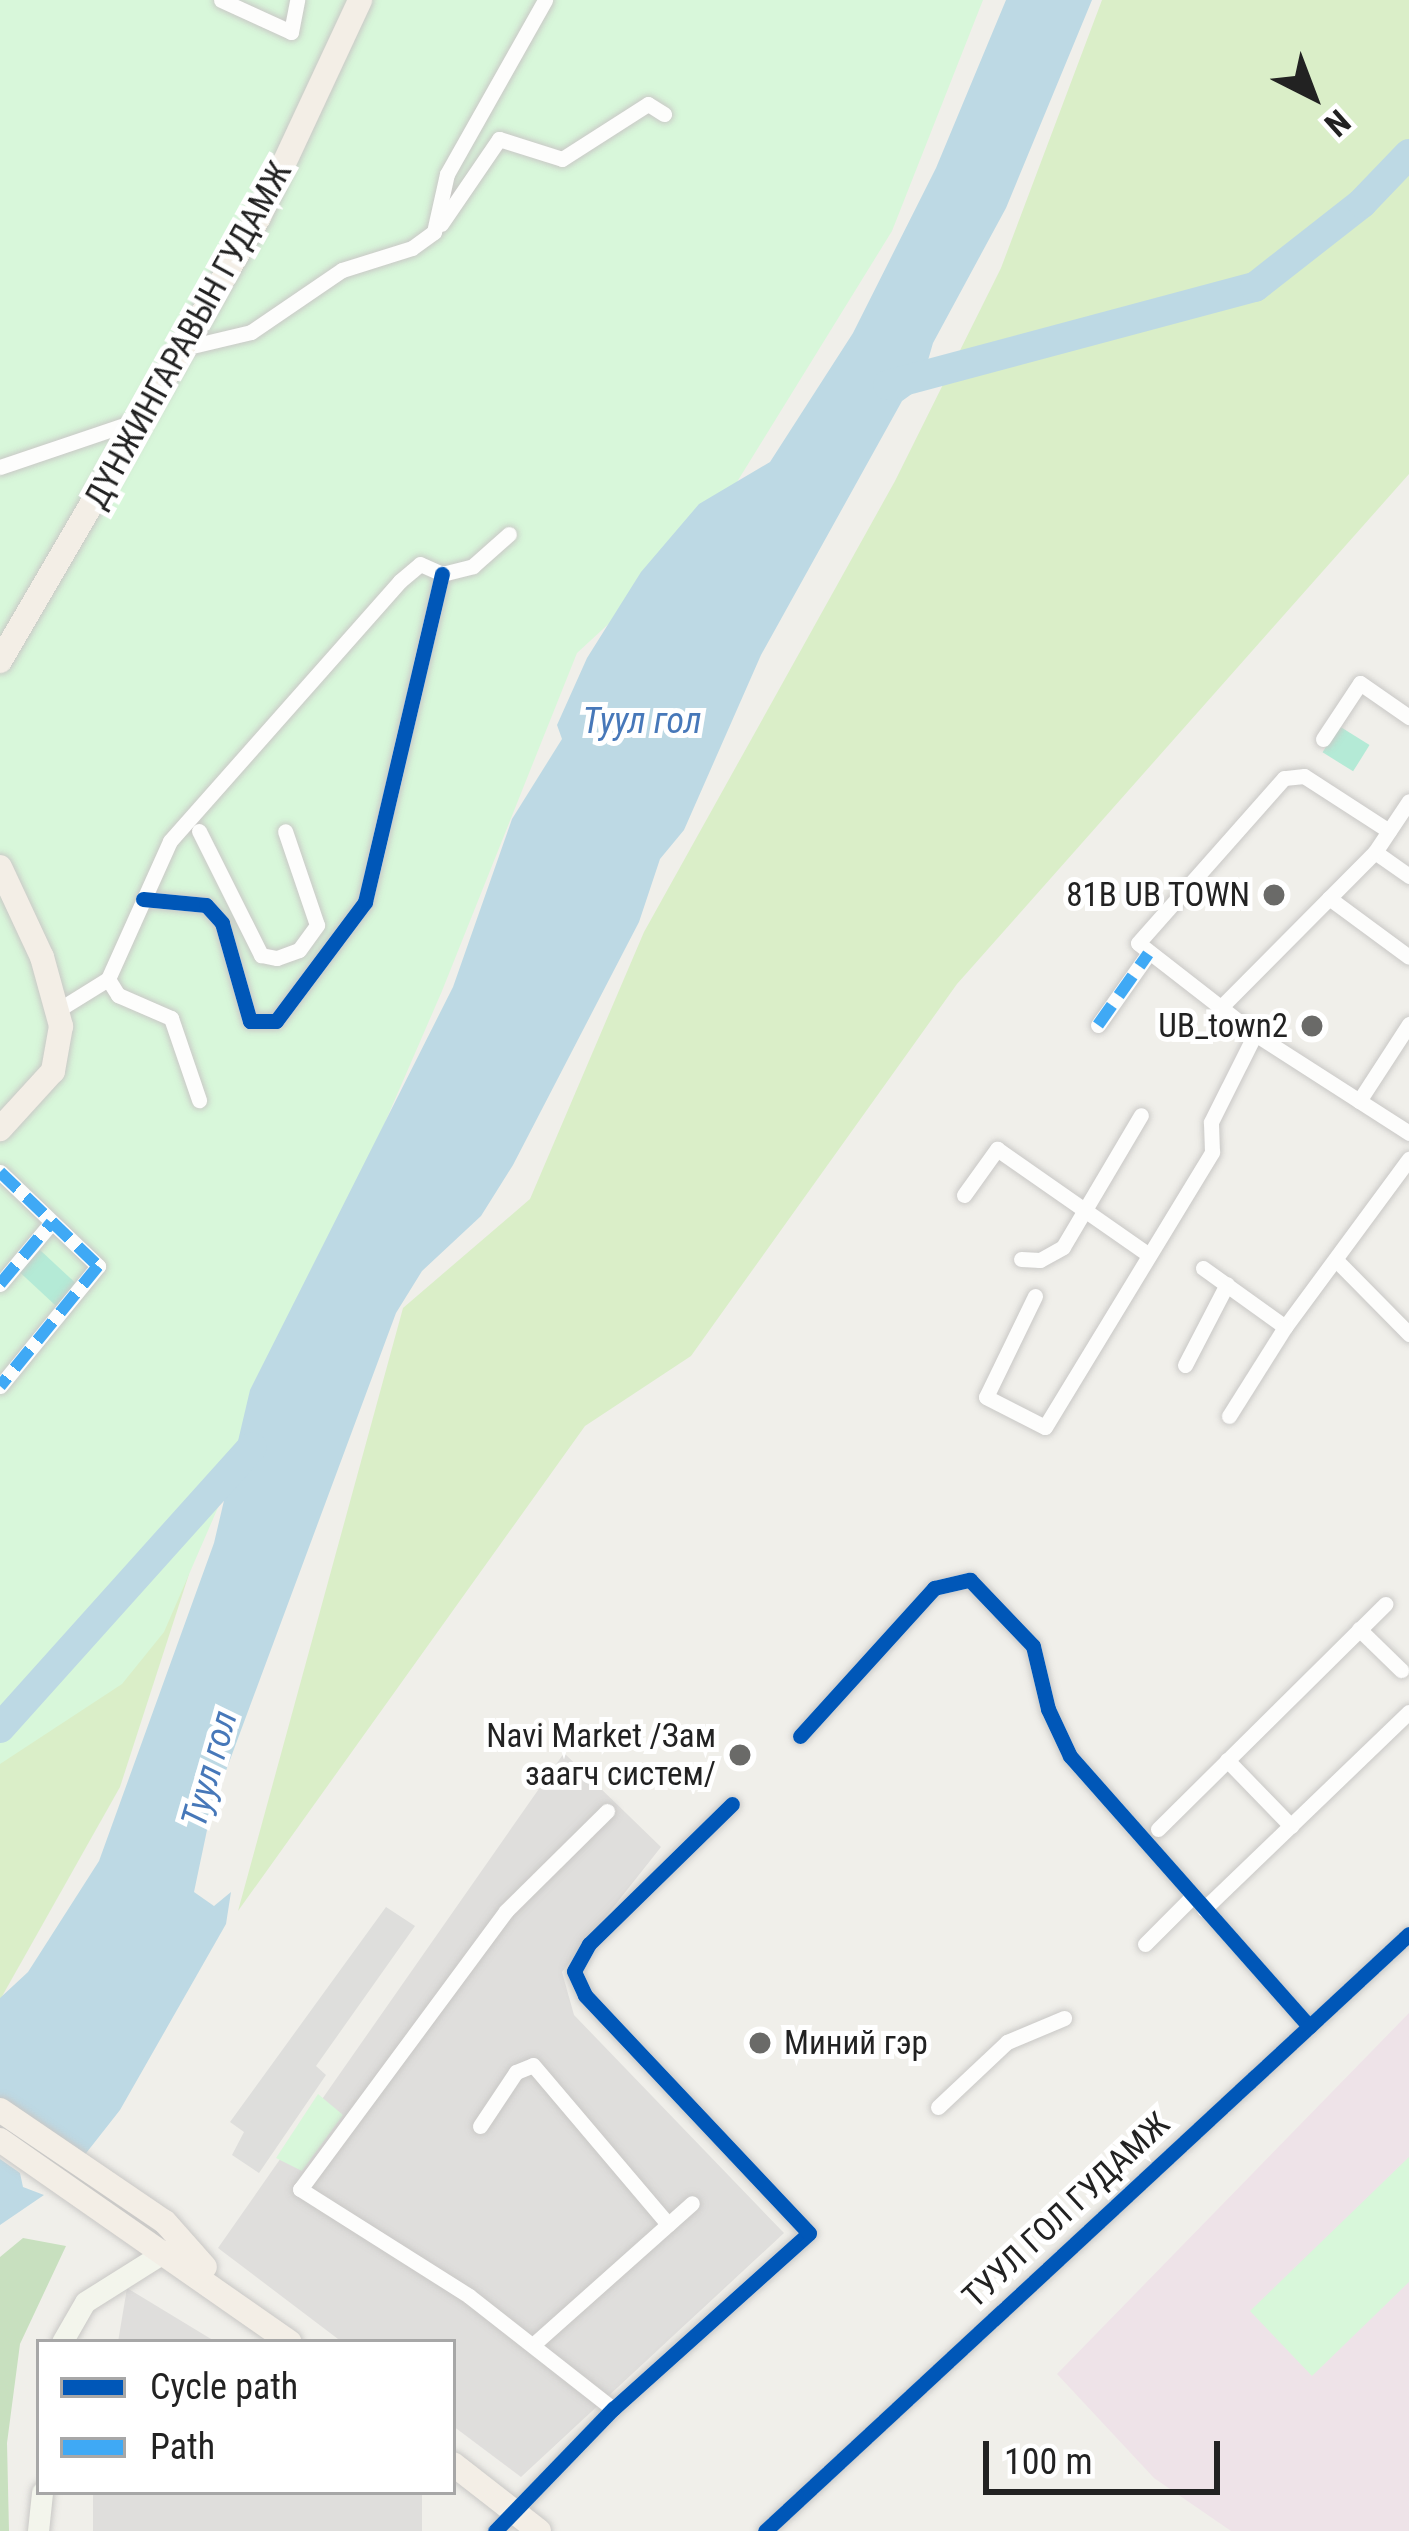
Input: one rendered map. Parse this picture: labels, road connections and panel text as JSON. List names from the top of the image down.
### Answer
{
  "streets": {
    "main road": ["ДҮНЖИНГАРАВЫН ГУДАМЖ"],
    "street": ["ТУУЛ ГОЛ ГУДАМЖ"]
  },
  "water": ["Туул гол"],
  "places": [
    "81В UB TOWN",
    "UB_town2",
    "Navi Market /Зам заагч систем/",
    "Миний гэр"
  ],
  "legend": ["Cycle path", "Path"],
  "scale_bar": "100 m",
  "north": "bottom right"
}
